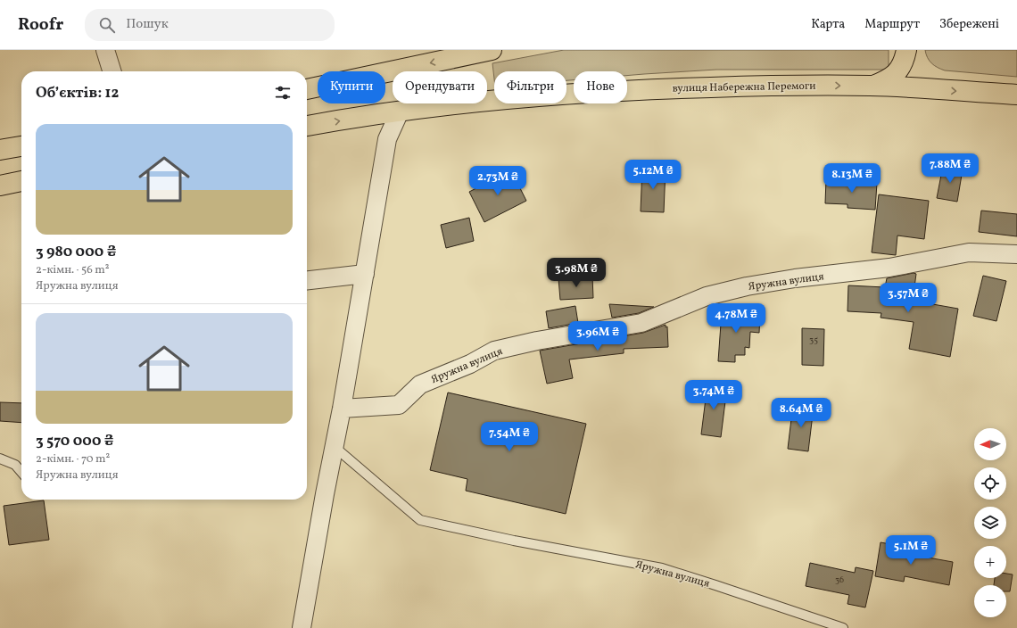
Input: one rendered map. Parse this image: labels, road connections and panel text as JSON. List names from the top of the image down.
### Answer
{
  "streets": {
    "main road": ["вулиця Набережна Перемоги"],
    "street": ["Яружна вулиця"]
  },
  "one_way": ["вулиця Набережна Перемоги"],
  "house_numbers": ["35", "36"],
  "north": "left",
  "page": {
    "header": "Roofr",
    "search": "Пошук",
    "nav": ["Карта", "Маршрут", "Збережені"],
    "chip": [
      "Купити",
      "Орендувати",
      "Фільтри",
      "Нове"
    ],
    "heading": "Об’єктів: 12",
    "list": [
      {
        "name": "3 980 000 ₴",
        "note": "2-кімн. · 56 m² · Яружна вулиця"
      },
      {
        "name": "3 570 000 ₴",
        "note": "2-кімн. · 70 m² · Яружна вулиця"
      }
    ],
    "price": [
      "7.88M ₴",
      "5.12M ₴",
      "8.13M ₴",
      "2.73M ₴",
      "3.98M ₴",
      "3.57M ₴",
      "4.78M ₴",
      "3.96M ₴",
      "3.74M ₴",
      "8.64M ₴",
      "7.54M ₴",
      "5.1M ₴"
    ],
    "map_buttons": ["+", "−"]
  }
}
